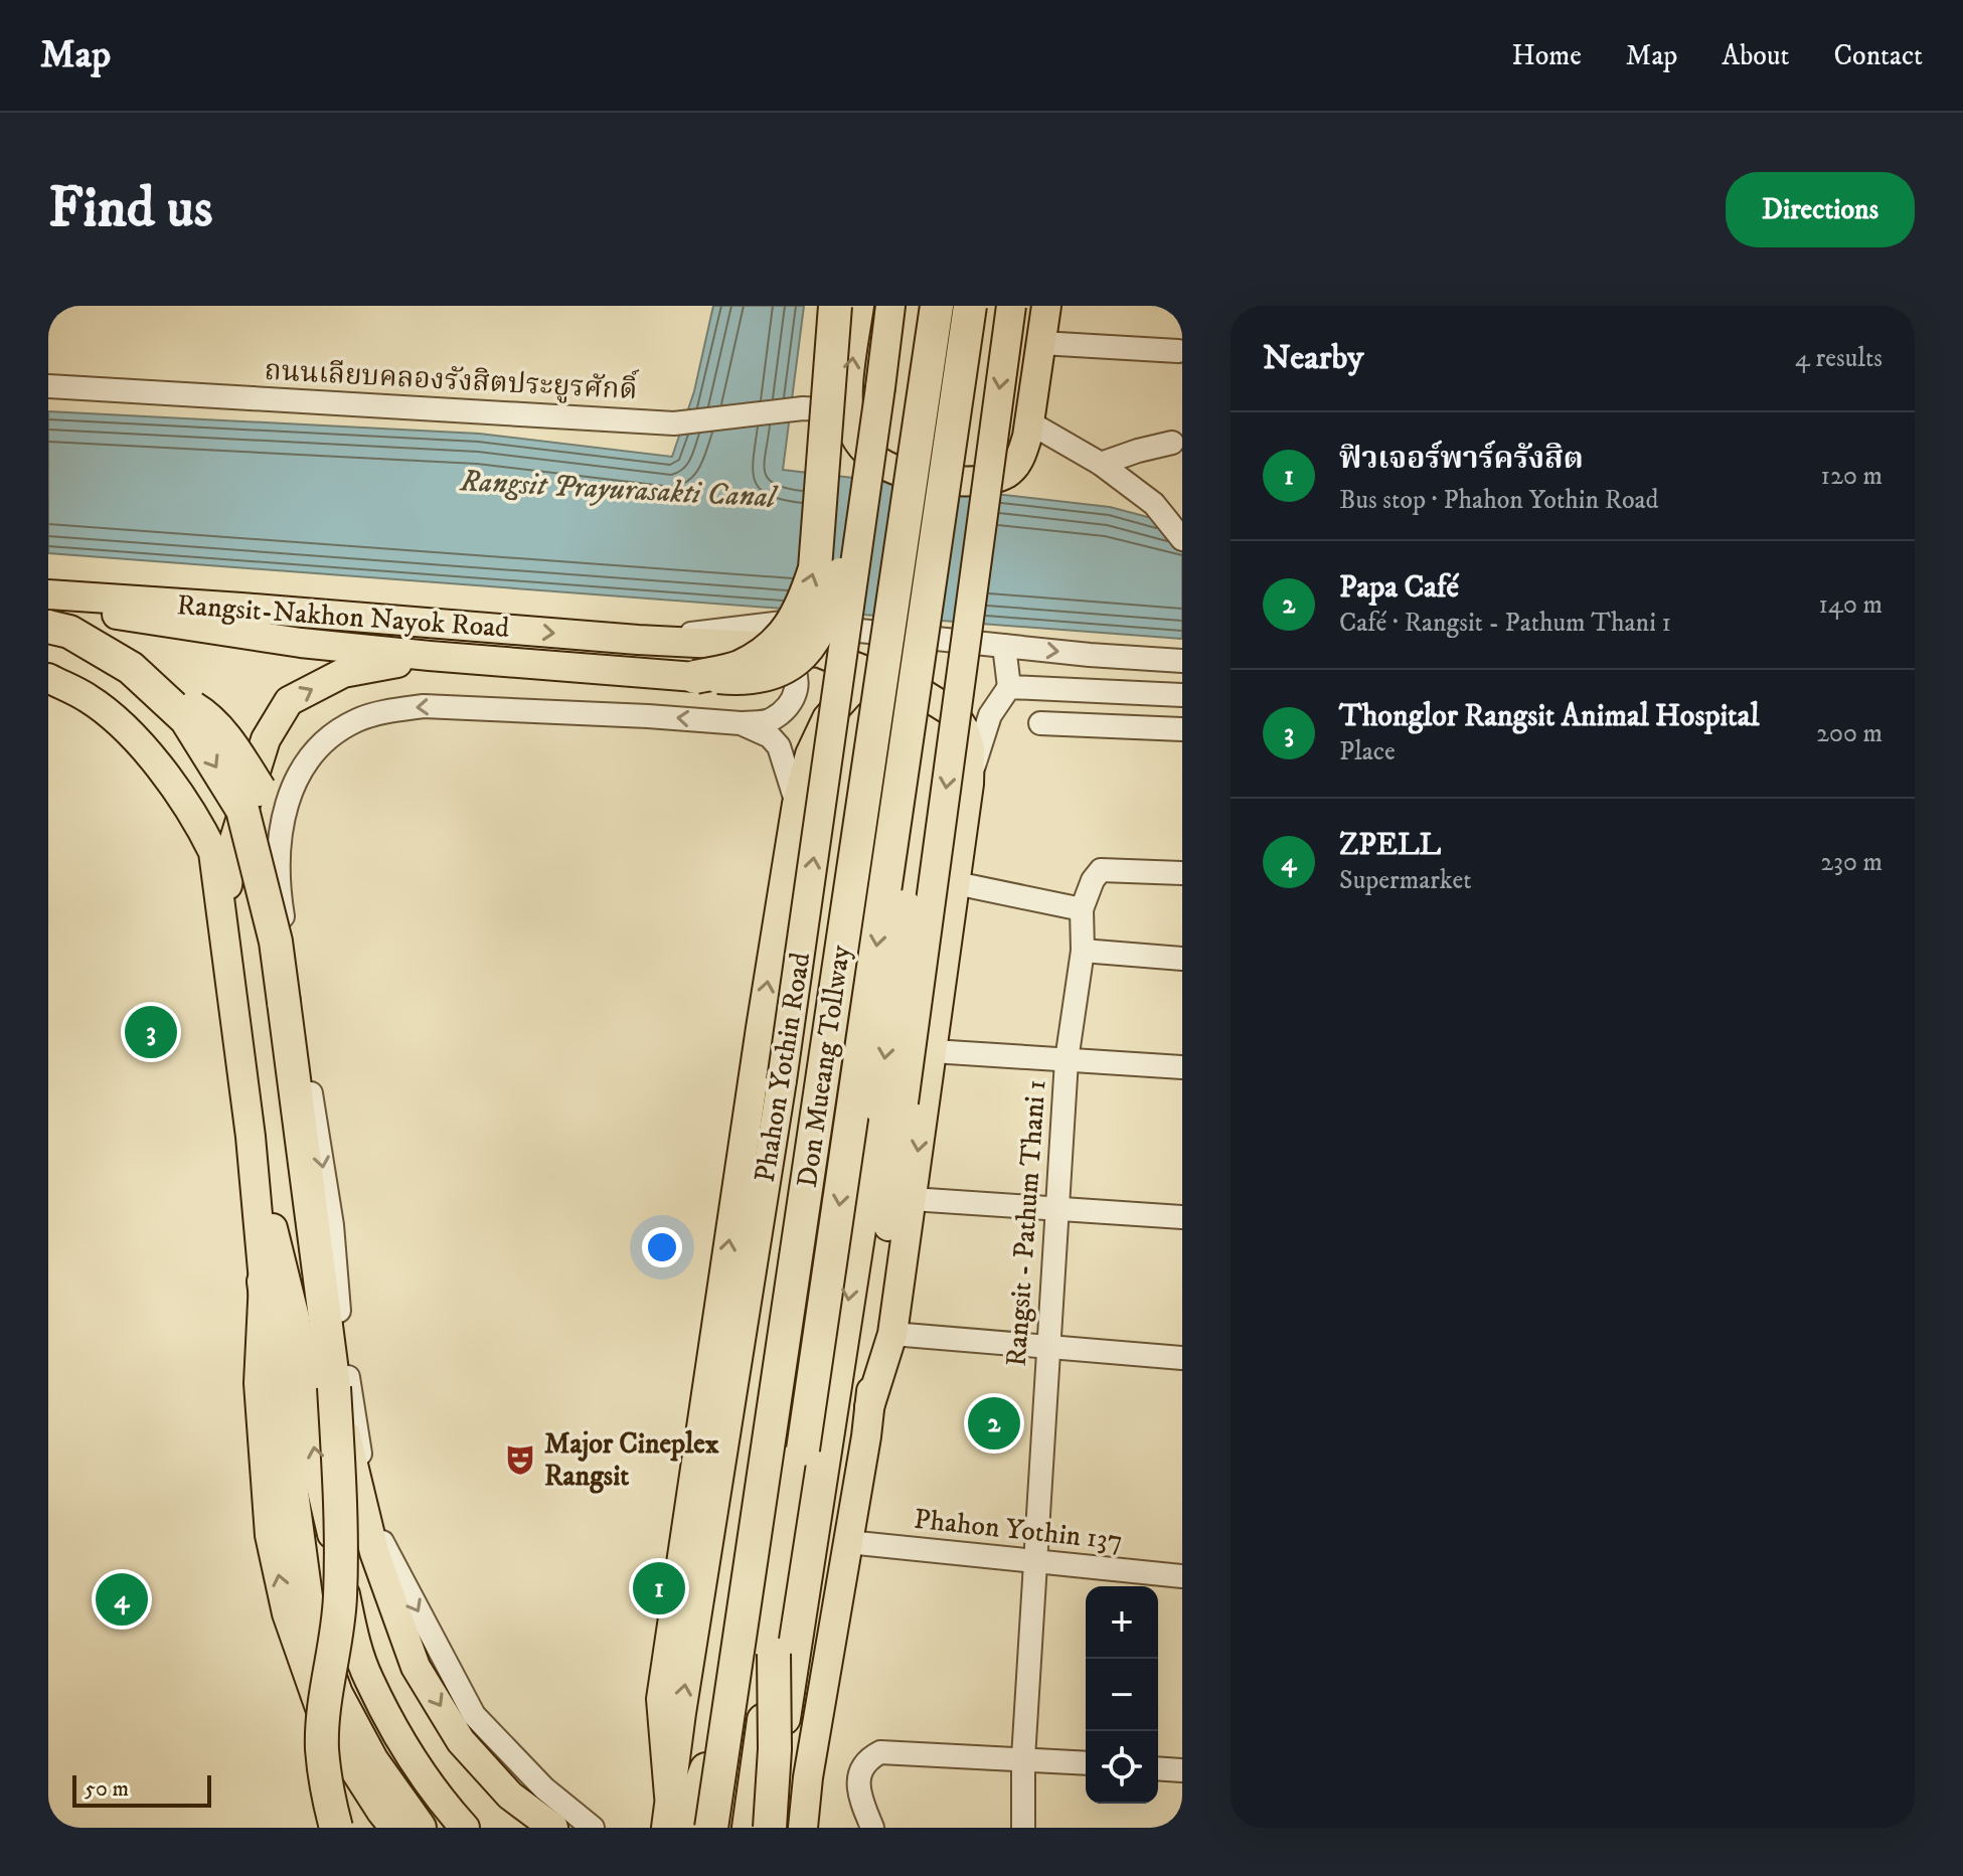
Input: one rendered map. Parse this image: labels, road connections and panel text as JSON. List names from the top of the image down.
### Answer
{
  "streets": {
    "highway": ["Don Mueang Tollway", "Phahon Yothin Road"],
    "main road": ["Rangsit-Nakhon Nayok Road"],
    "street": ["ถนนเลียบคลองรังสิตประยูรศักดิ์", "Rangsit - Pathum Thani 1", "Phahon Yothin 137"]
  },
  "crossings": [
    ["Rangsit - Pathum Thani 1", "Phahon Yothin 137"]
  ],
  "water": ["Rangsit Prayurasakti Canal"],
  "places": {
    "theatre": ["Major Cineplex Rangsit"]
  },
  "scale_bar": "50 m",
  "page": {
    "header": "Map",
    "nav": [
      "Home",
      "Map",
      "About",
      "Contact"
    ],
    "buttons": "Directions",
    "title": "Find us",
    "heading": ["Nearby", "4 results"],
    "list": [
      {
        "mark": "1",
        "name": "ฟิวเจอร์พาร์ครังสิต",
        "note": "Bus stop · Phahon Yothin Road",
        "value": "120 m"
      },
      {
        "mark": "2",
        "name": "Papa Café",
        "note": "Café · Rangsit - Pathum Thani 1",
        "value": "140 m"
      },
      {
        "mark": "3",
        "name": "Thonglor Rangsit Animal Hospital",
        "note": "Place",
        "value": "200 m"
      },
      {
        "mark": "4",
        "name": "ZPELL",
        "note": "Supermarket",
        "value": "230 m"
      }
    ],
    "pins": [
      "3",
      "2",
      "1",
      "4"
    ],
    "map_buttons": ["+", "−"],
    "scale": "50 m"
  }
}
